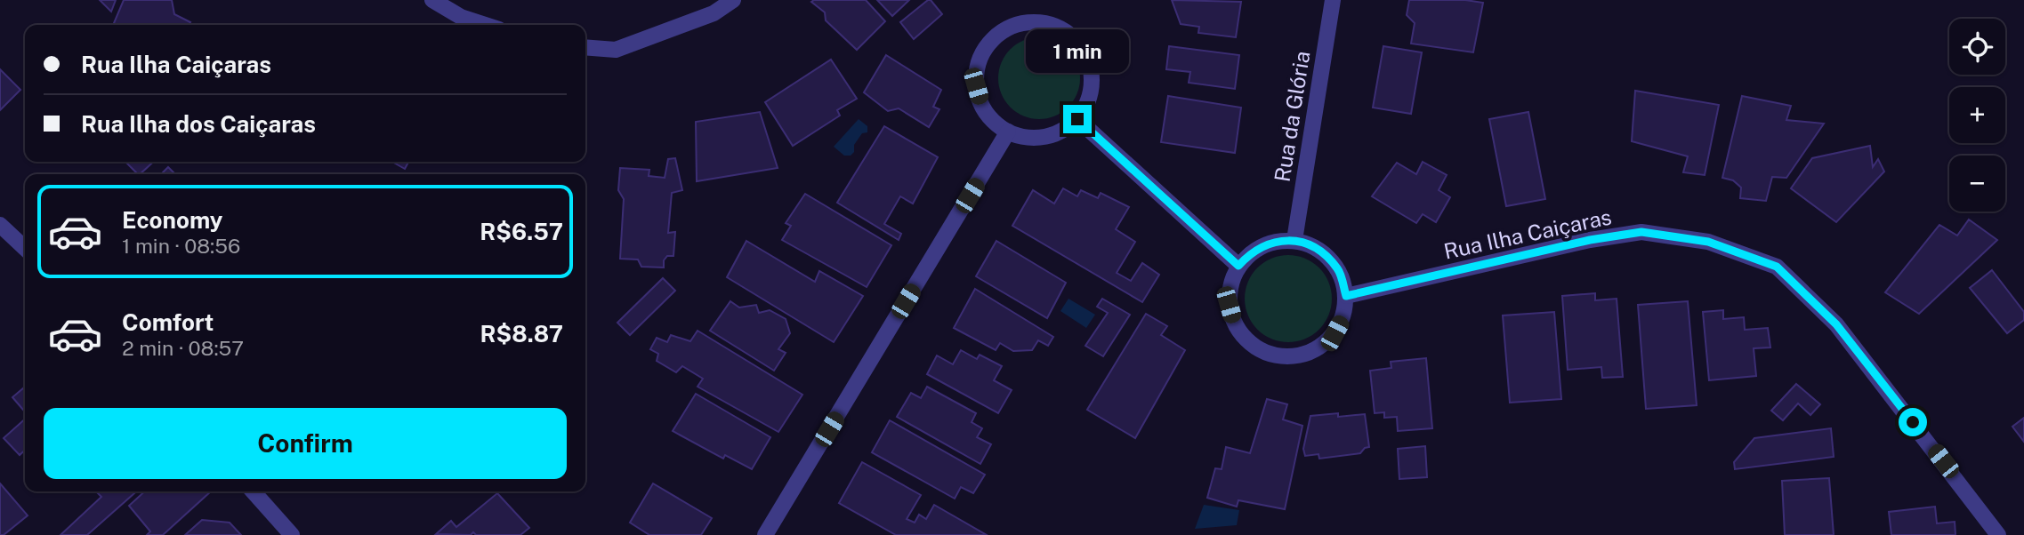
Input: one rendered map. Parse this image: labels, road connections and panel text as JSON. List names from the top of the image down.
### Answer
{
  "streets": {
    "street": ["Rua da Glória", "Rua Ilha Caiçaras"]
  },
  "crossings": [
    ["Rua da Glória", "Rua Ilha Caiçaras"]
  ],
  "page": {
    "map_buttons": ["+", "−"],
    "banner": ["Rua Ilha Caiçaras", "Rua Ilha dos Caiçaras"],
    "bubble": "1 min",
    "list": [
      {
        "name": "Economy",
        "note": "1 min · 08:56",
        "value": "R$6.57"
      },
      {
        "name": "Comfort",
        "note": "2 min · 08:57",
        "value": "R$8.87"
      }
    ],
    "buttons": "Confirm"
  }
}
